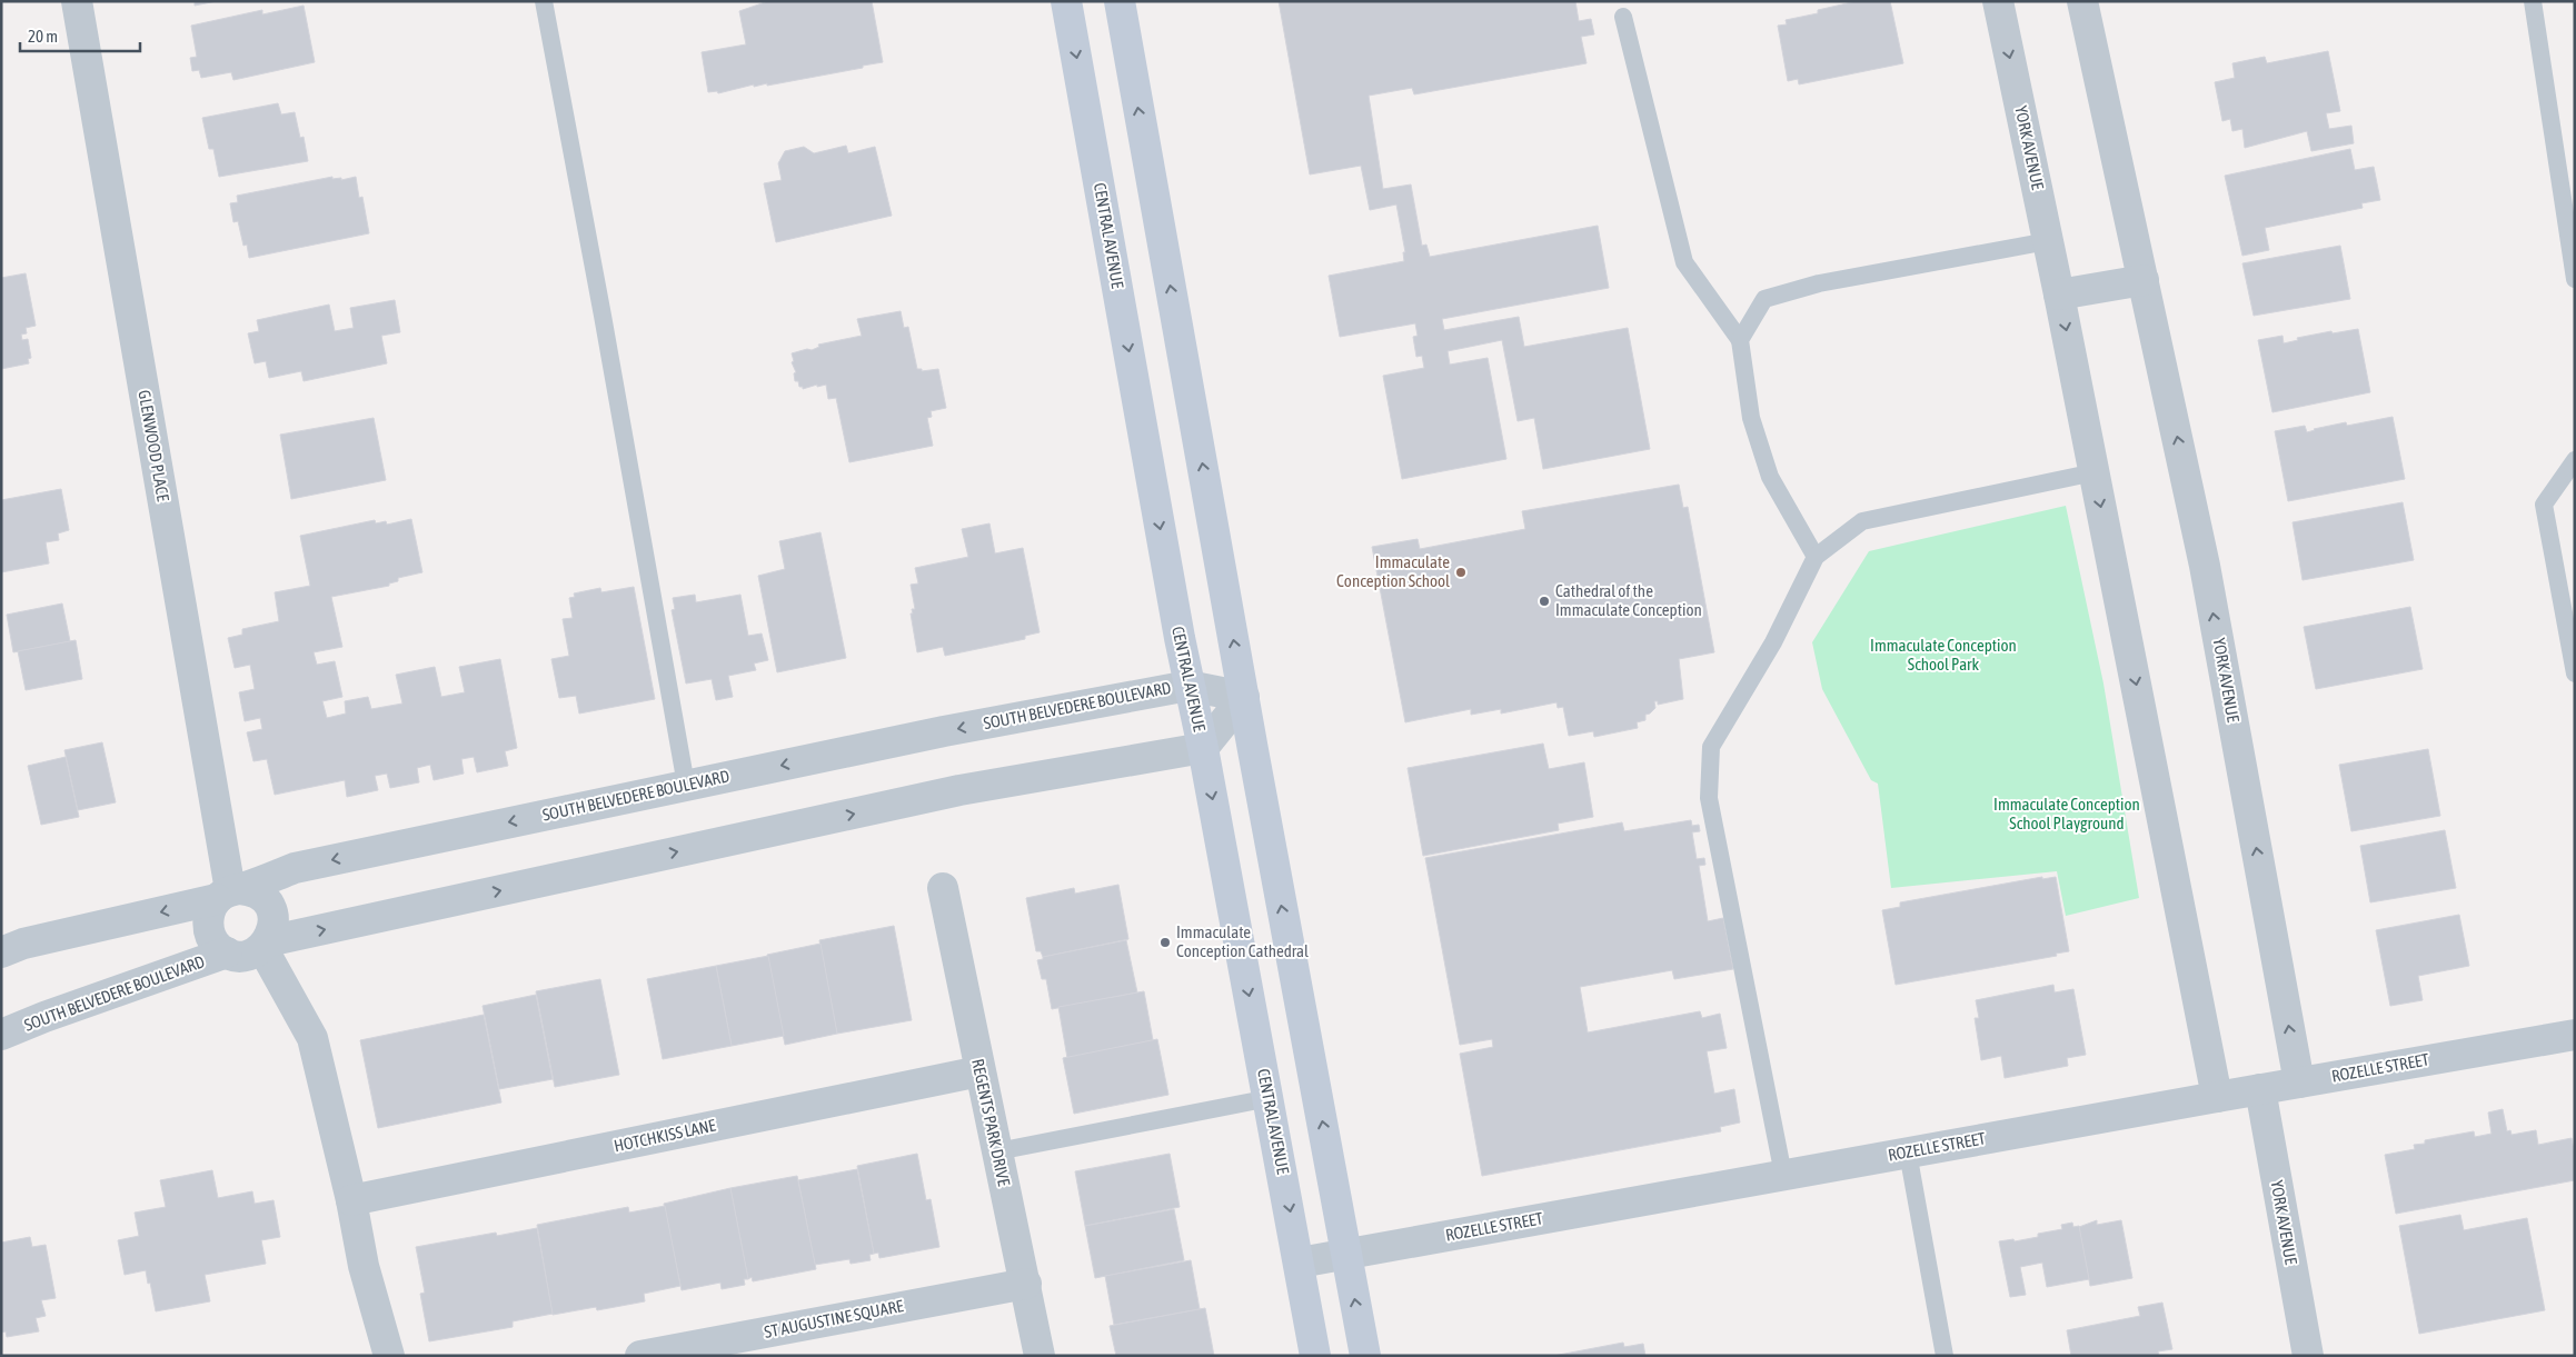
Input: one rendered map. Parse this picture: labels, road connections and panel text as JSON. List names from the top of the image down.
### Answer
{
  "streets": {
    "main road": ["CENTRAL AVENUE"],
    "street": [
      "YORK AVENUE",
      "GLENWOOD PLACE",
      "SOUTH BELVEDERE BOULEVARD",
      "ROZELLE STREET",
      "REGENTS PARK DRIVE",
      "HOTCHKISS LANE",
      "ST AUGUSTINE SQUARE"
    ]
  },
  "crossings": [
    ["YORK AVENUE", "ROZELLE STREET"],
    ["CENTRAL AVENUE", "SOUTH BELVEDERE BOULEVARD"],
    ["CENTRAL AVENUE", "ROZELLE STREET"],
    ["GLENWOOD PLACE", "SOUTH BELVEDERE BOULEVARD"],
    ["REGENTS PARK DRIVE", "HOTCHKISS LANE"],
    ["REGENTS PARK DRIVE", "ST AUGUSTINE SQUARE"]
  ],
  "parks": ["Immaculate Conception School Park", "Immaculate Conception School Playground"],
  "places": ["Immaculate Conception School", "Cathedral of the Immaculate Conception", "Immaculate Conception Cathedral"],
  "scale_bar": "20 m"
}
